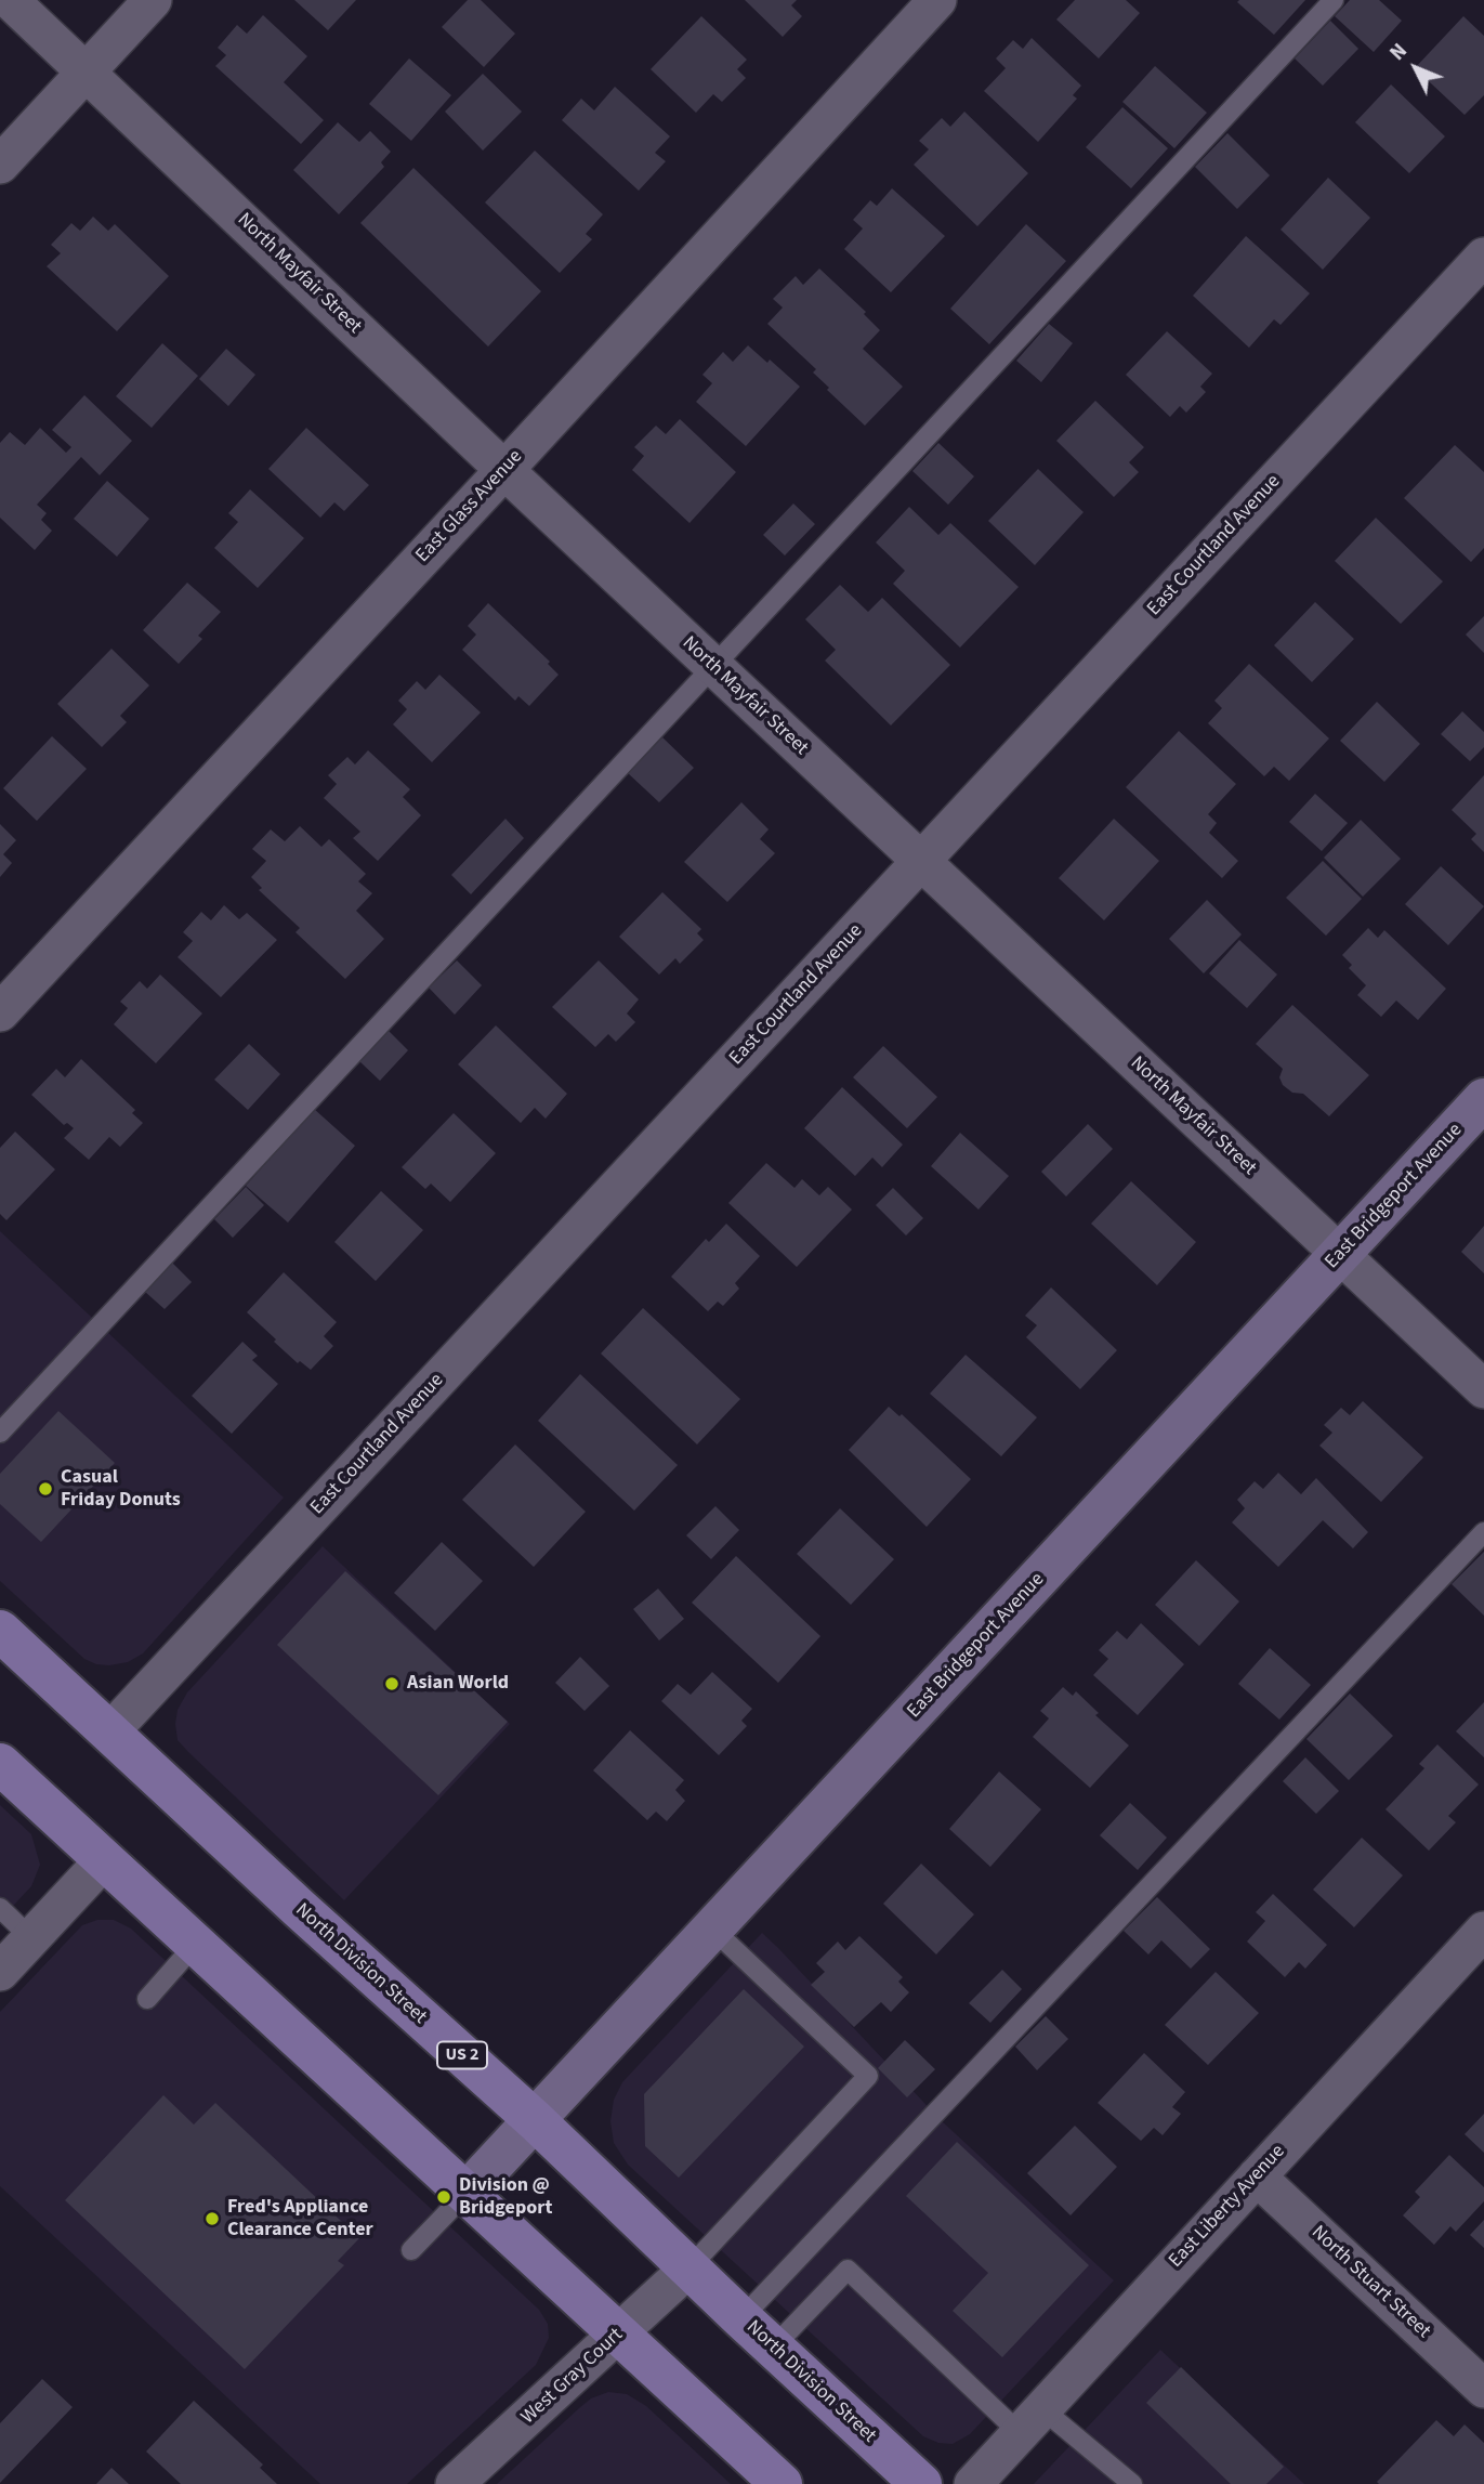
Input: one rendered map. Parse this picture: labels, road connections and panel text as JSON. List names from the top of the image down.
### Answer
{
  "streets": {
    "main road": ["North Division Street", "US 2"],
    "street": [
      "North Mayfair Street",
      "East Glass Avenue",
      "East Courtland Avenue",
      "East Bridgeport Avenue",
      "East Liberty Avenue",
      "North Stuart Street",
      "West Gray Court"
    ]
  },
  "crossings": [
    ["North Mayfair Street", "East Glass Avenue"],
    ["North Mayfair Street", "East Courtland Avenue"],
    ["North Mayfair Street", "East Bridgeport Avenue"],
    ["East Courtland Avenue", "North Division Street"],
    ["East Bridgeport Avenue", "North Division Street"],
    ["North Division Street", "West Gray Court"],
    ["East Liberty Avenue", "North Stuart Street"]
  ],
  "places": [
    "Casual Friday Donuts",
    "Asian World",
    "Division @ Bridgeport",
    "Fred's Appliance Clearance Center"
  ],
  "north": "top left"
}
